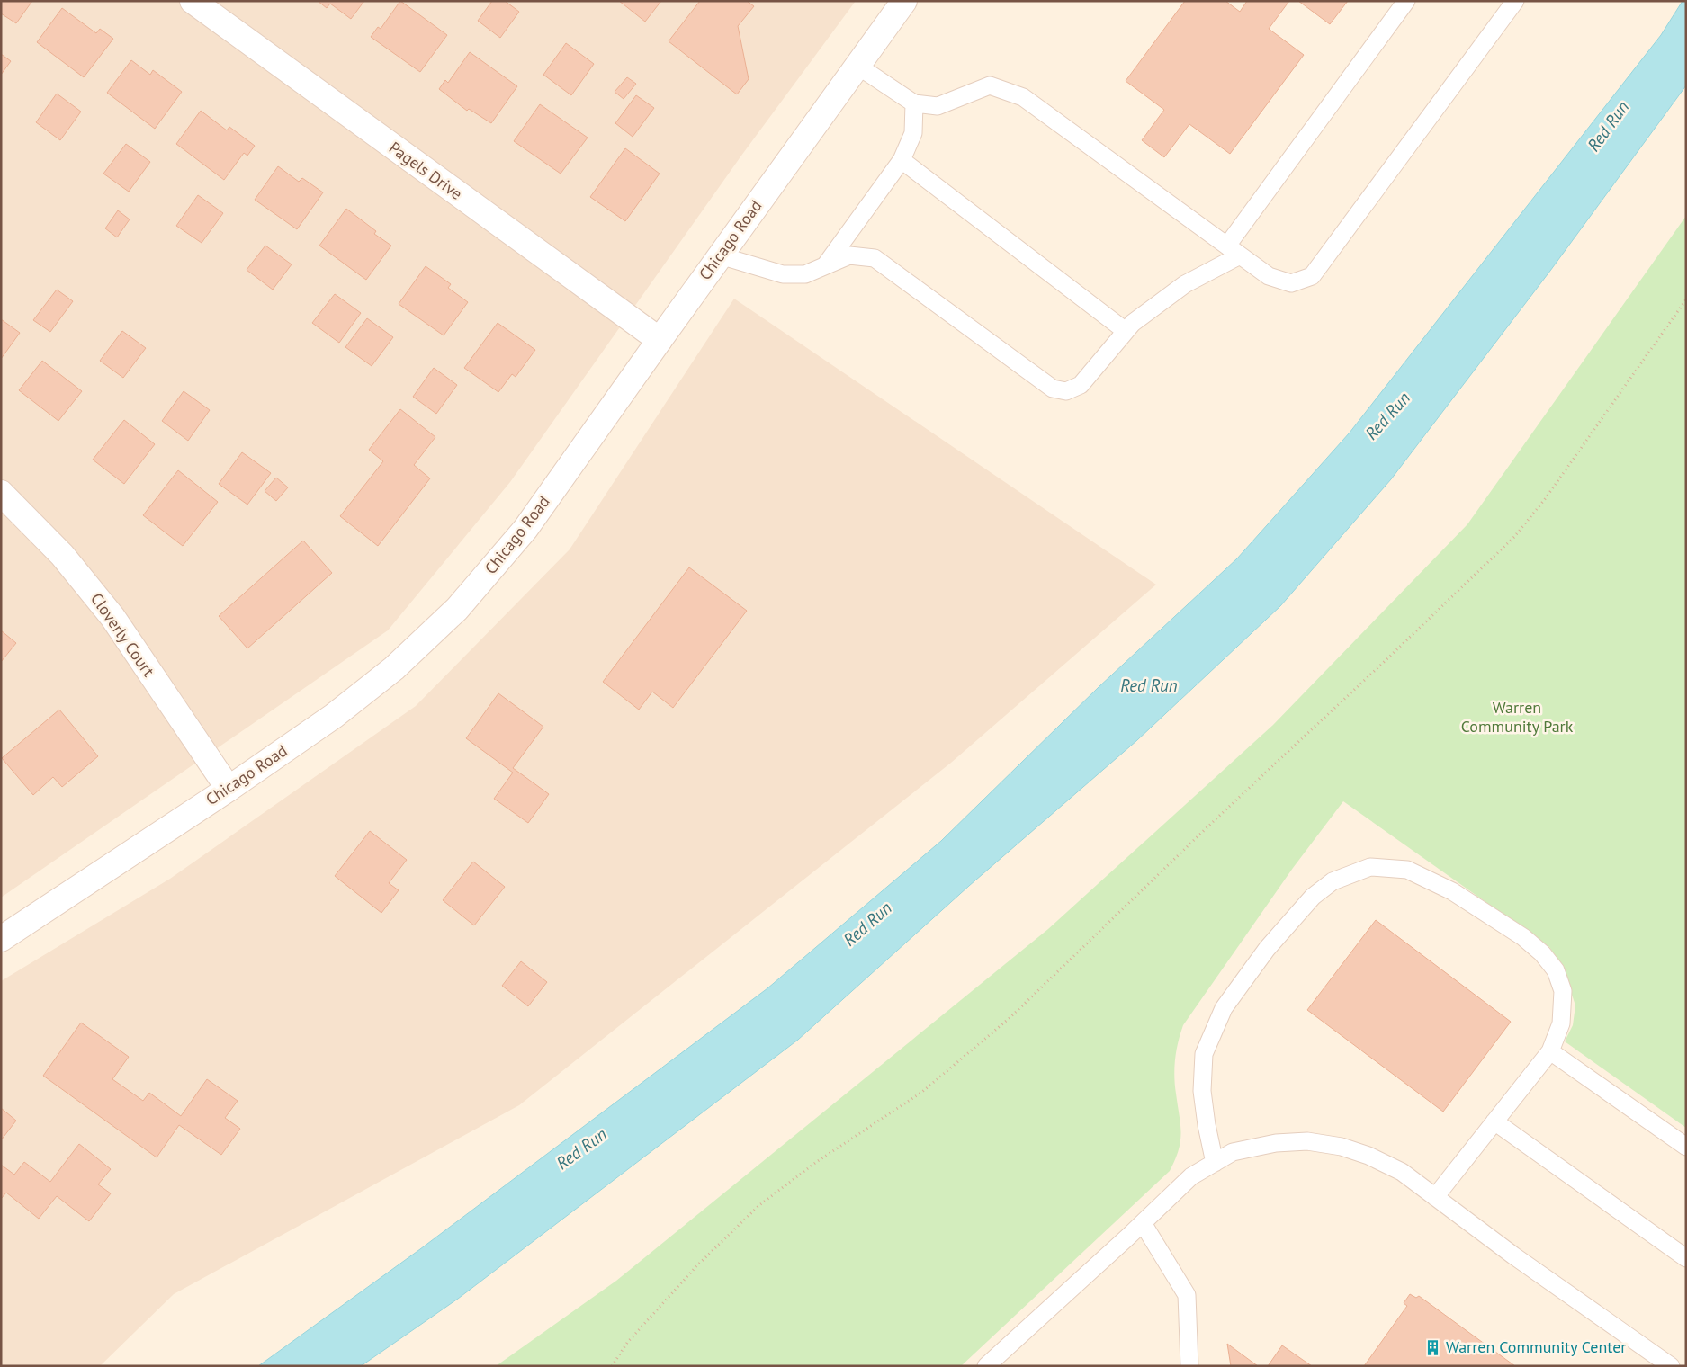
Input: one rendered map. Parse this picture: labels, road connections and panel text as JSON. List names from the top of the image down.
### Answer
{
  "streets": {
    "street": ["Pagels Drive", "Chicago Road", "Cloverly Court"]
  },
  "crossings": [
    ["Pagels Drive", "Chicago Road"],
    ["Chicago Road", "Cloverly Court"]
  ],
  "water": ["Red Run"],
  "parks": ["Warren Community Park"],
  "places": {
    "building": ["Warren Community Center"]
  }
}
